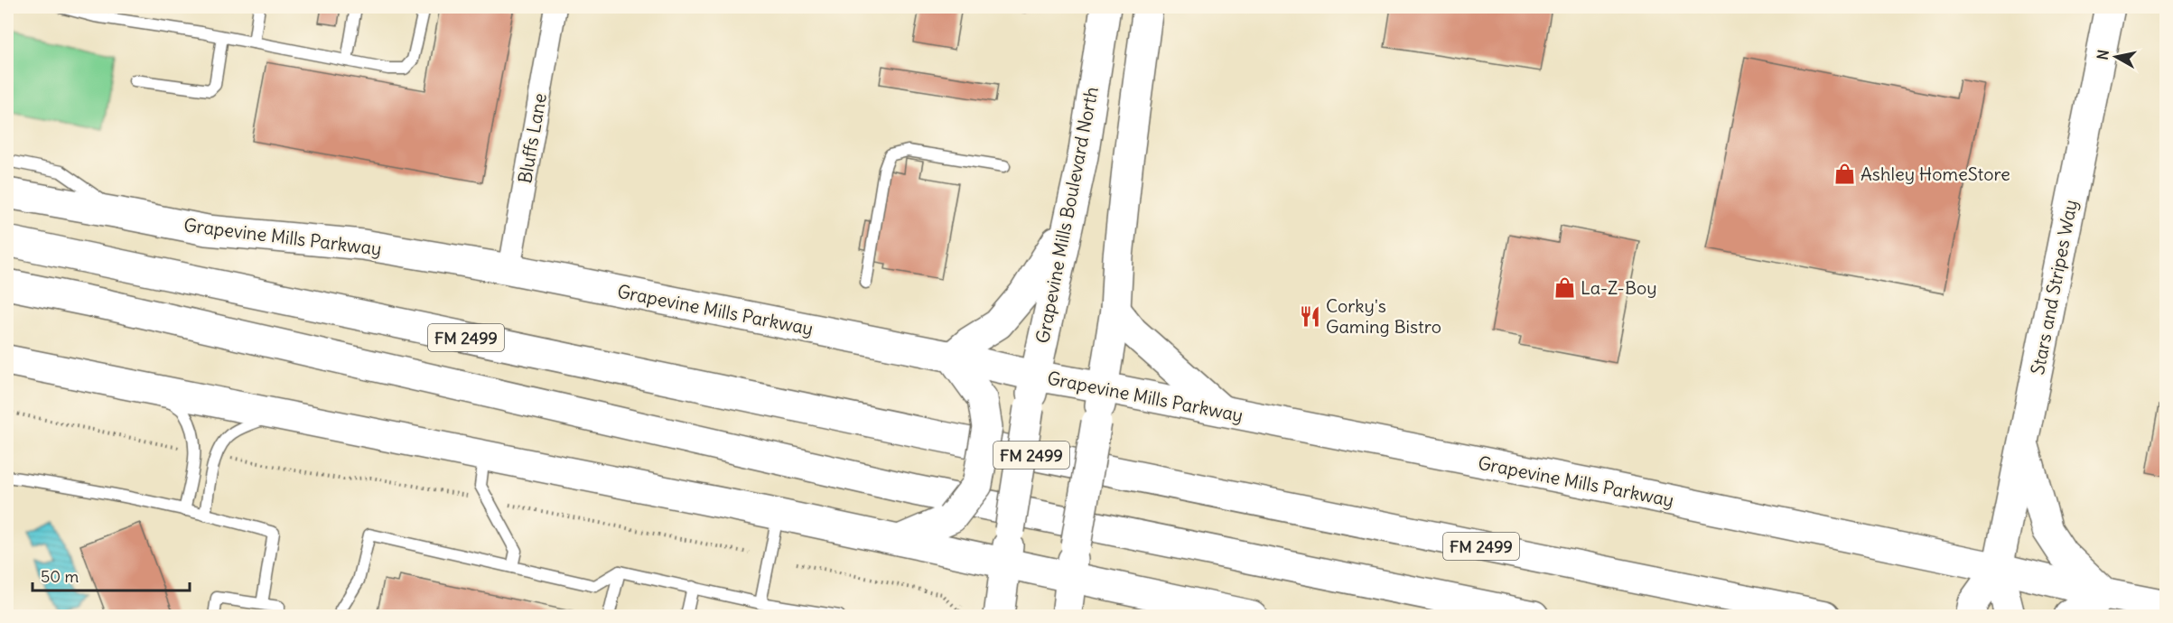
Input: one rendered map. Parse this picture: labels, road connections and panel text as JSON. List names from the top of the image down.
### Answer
{
  "streets": {
    "main road": [
      "Grapevine Mills Boulevard North",
      "Grapevine Mills Parkway",
      "Stars and Stripes Way",
      "FM 2499"
    ],
    "street": ["Bluffs Lane"]
  },
  "crossings": [
    ["Bluffs Lane", "Grapevine Mills Parkway"],
    ["Grapevine Mills Boulevard North", "Grapevine Mills Parkway"],
    ["Grapevine Mills Parkway", "Stars and Stripes Way"]
  ],
  "places": {
    "shop": ["Ashley HomeStore", "La-Z-Boy"],
    "restaurant": ["Corky's Gaming Bistro"]
  },
  "scale_bar": "50 m",
  "north": "left"
}
